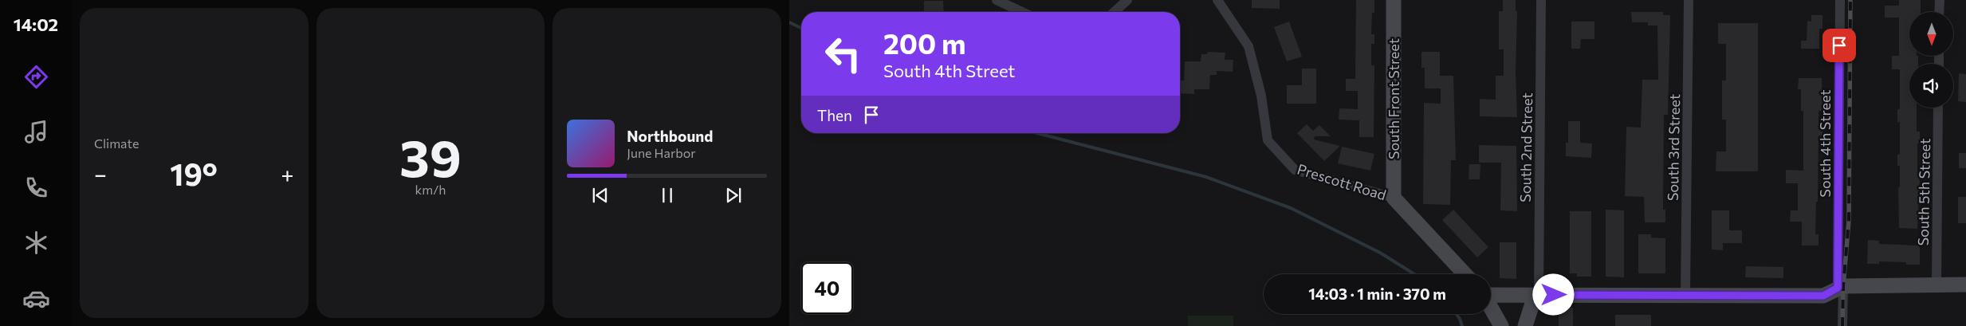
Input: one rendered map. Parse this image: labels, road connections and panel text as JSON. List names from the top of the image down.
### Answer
{
  "streets": {
    "street": [
      "South Front Street",
      "South 4th Street",
      "South 2nd Street",
      "South 3rd Street",
      "Prescott Road",
      "South 5th Street"
    ]
  },
  "crossings": [
    ["South Front Street", "Prescott Road"]
  ],
  "north": "bottom",
  "page": {
    "tabs": "14:02",
    "tile": [
      "Climate",
      ["39", "km/h"]
    ],
    "turn": ["200 m", "South 4th Street"],
    "then": "Then",
    "song": ["Northbound", "June Harbor"],
    "heat": ["−", "19°", "+"],
    "limit": "40",
    "trip": "14:03 · 1 min · 370 m"
  }
}
